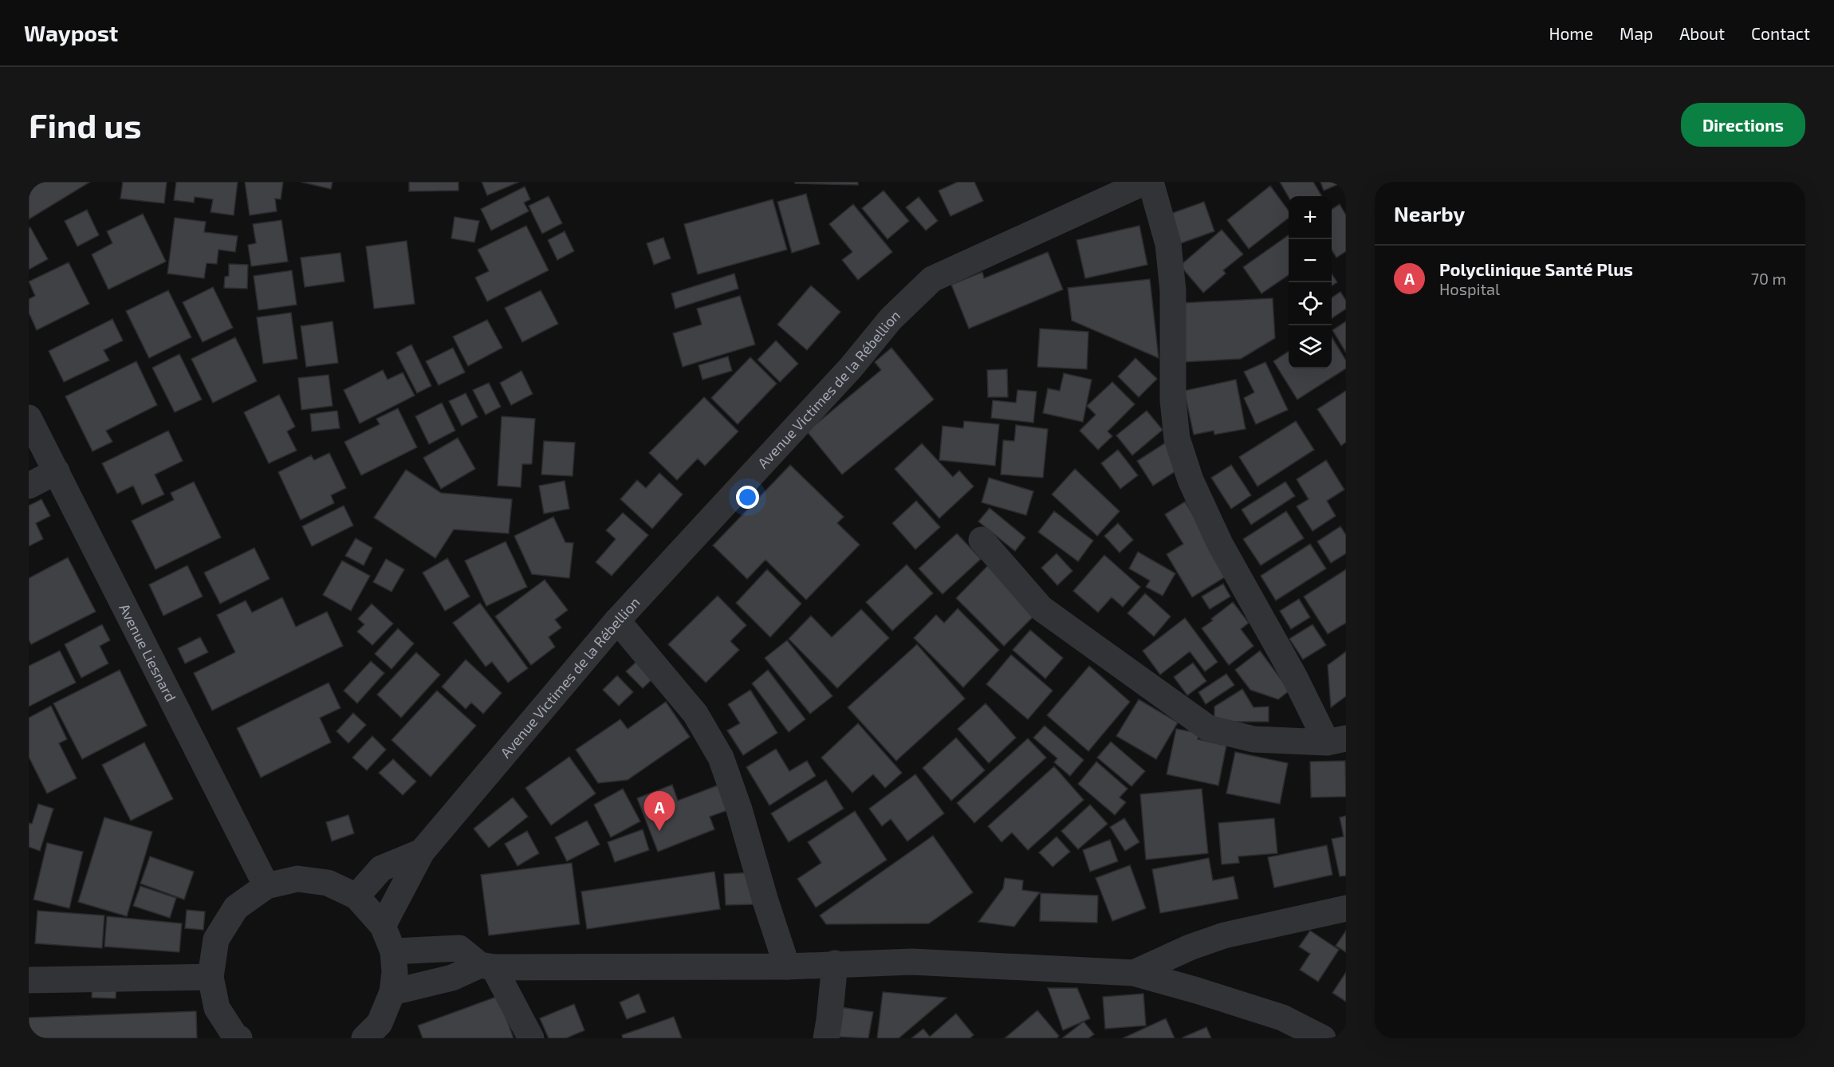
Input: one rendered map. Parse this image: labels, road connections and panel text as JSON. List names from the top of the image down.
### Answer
{
  "streets": {
    "street": ["Avenue Victimes de la Rébellion", "Avenue Liesnard"]
  },
  "page": {
    "header": "Waypost",
    "nav": [
      "Home",
      "Map",
      "About",
      "Contact"
    ],
    "buttons": "Directions",
    "title": "Find us",
    "heading": "Nearby",
    "map_buttons": ["+", "−"],
    "list": [
      {
        "mark": "A",
        "name": "Polyclinique Santé Plus",
        "note": "Hospital",
        "value": "70 m"
      }
    ],
    "pins": "A"
  }
}
